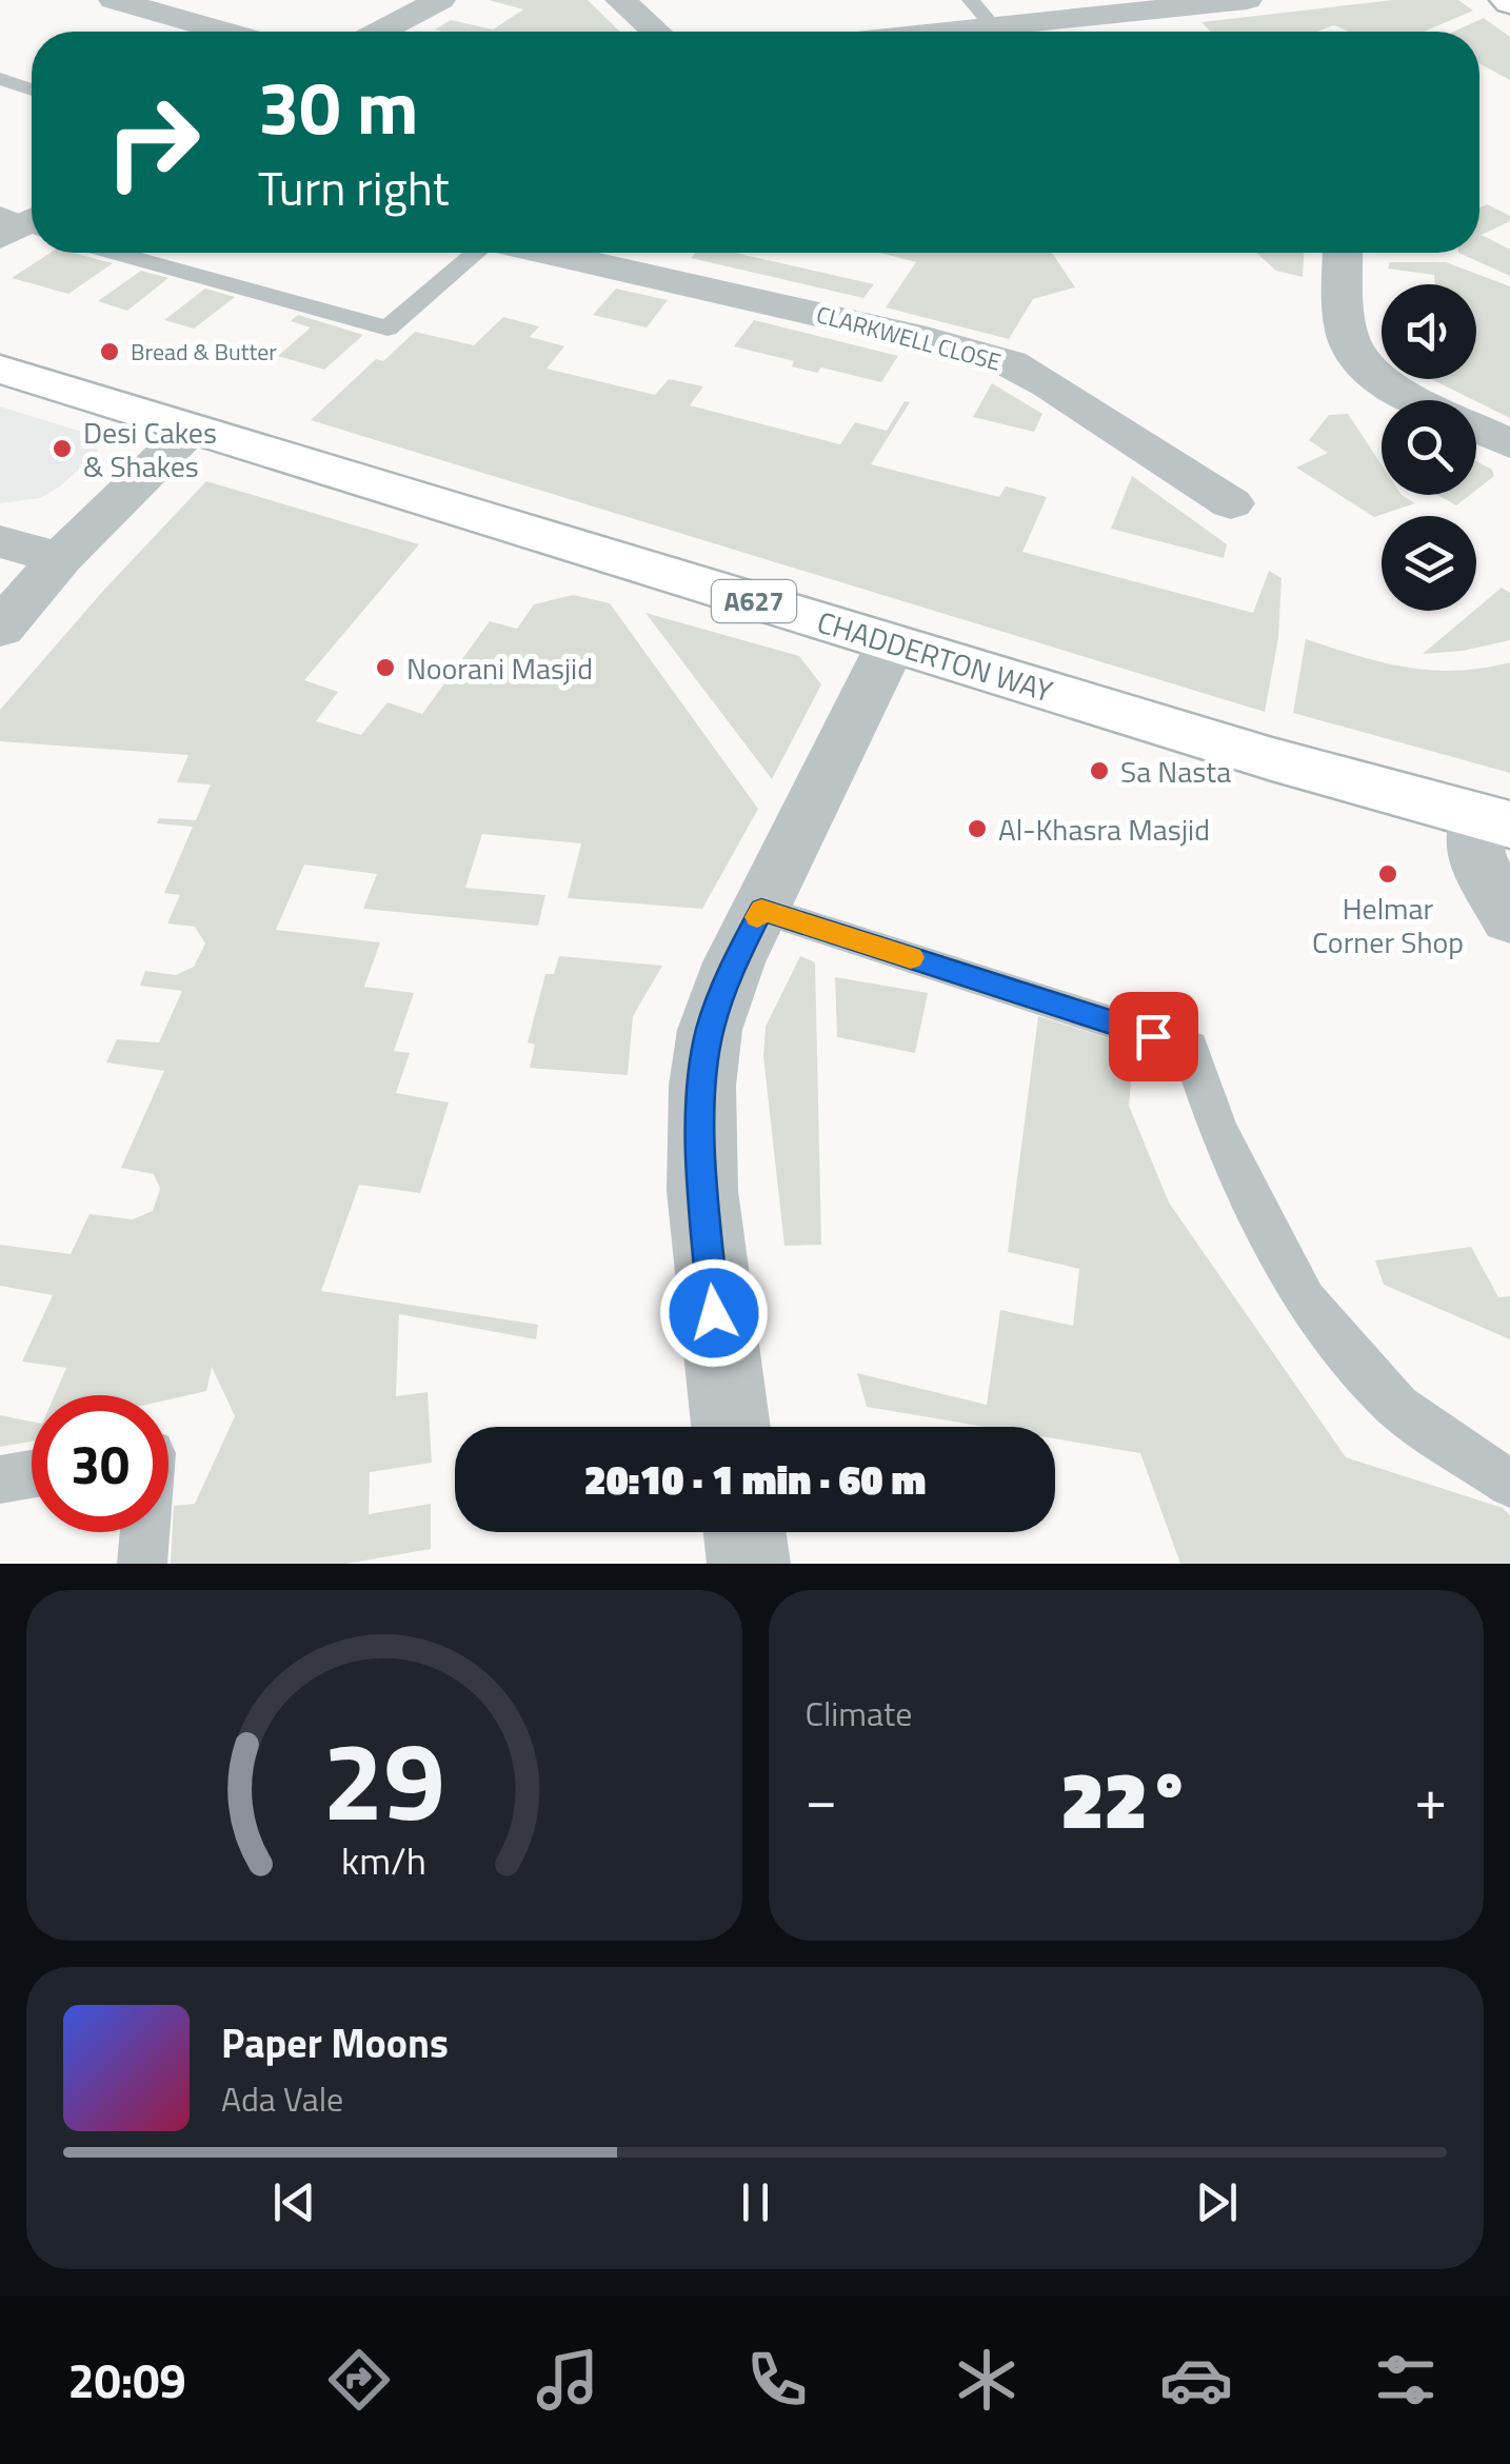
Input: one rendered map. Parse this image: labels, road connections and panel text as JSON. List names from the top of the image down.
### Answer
{
  "streets": {
    "main road": ["A627", "CHADDERTON WAY"],
    "street": ["CLARKWELL CLOSE"]
  },
  "places": [
    "Bread & Butter",
    "Desi Cakes & Shakes",
    "Noorani Masjid",
    "Sa Nasta",
    "Al-Khasra Masjid",
    "Helmar Corner Shop"
  ],
  "page": {
    "turn": ["30 m", "Turn right"],
    "limit": "30",
    "trip": "20:10 · 1 min · 60 m",
    "tile": "Climate",
    "heat": ["−", "22°", "+"],
    "song": ["Paper Moons", "Ada Vale"],
    "tabs": "20:09",
    "gauge": ["29", "km/h"]
  }
}
